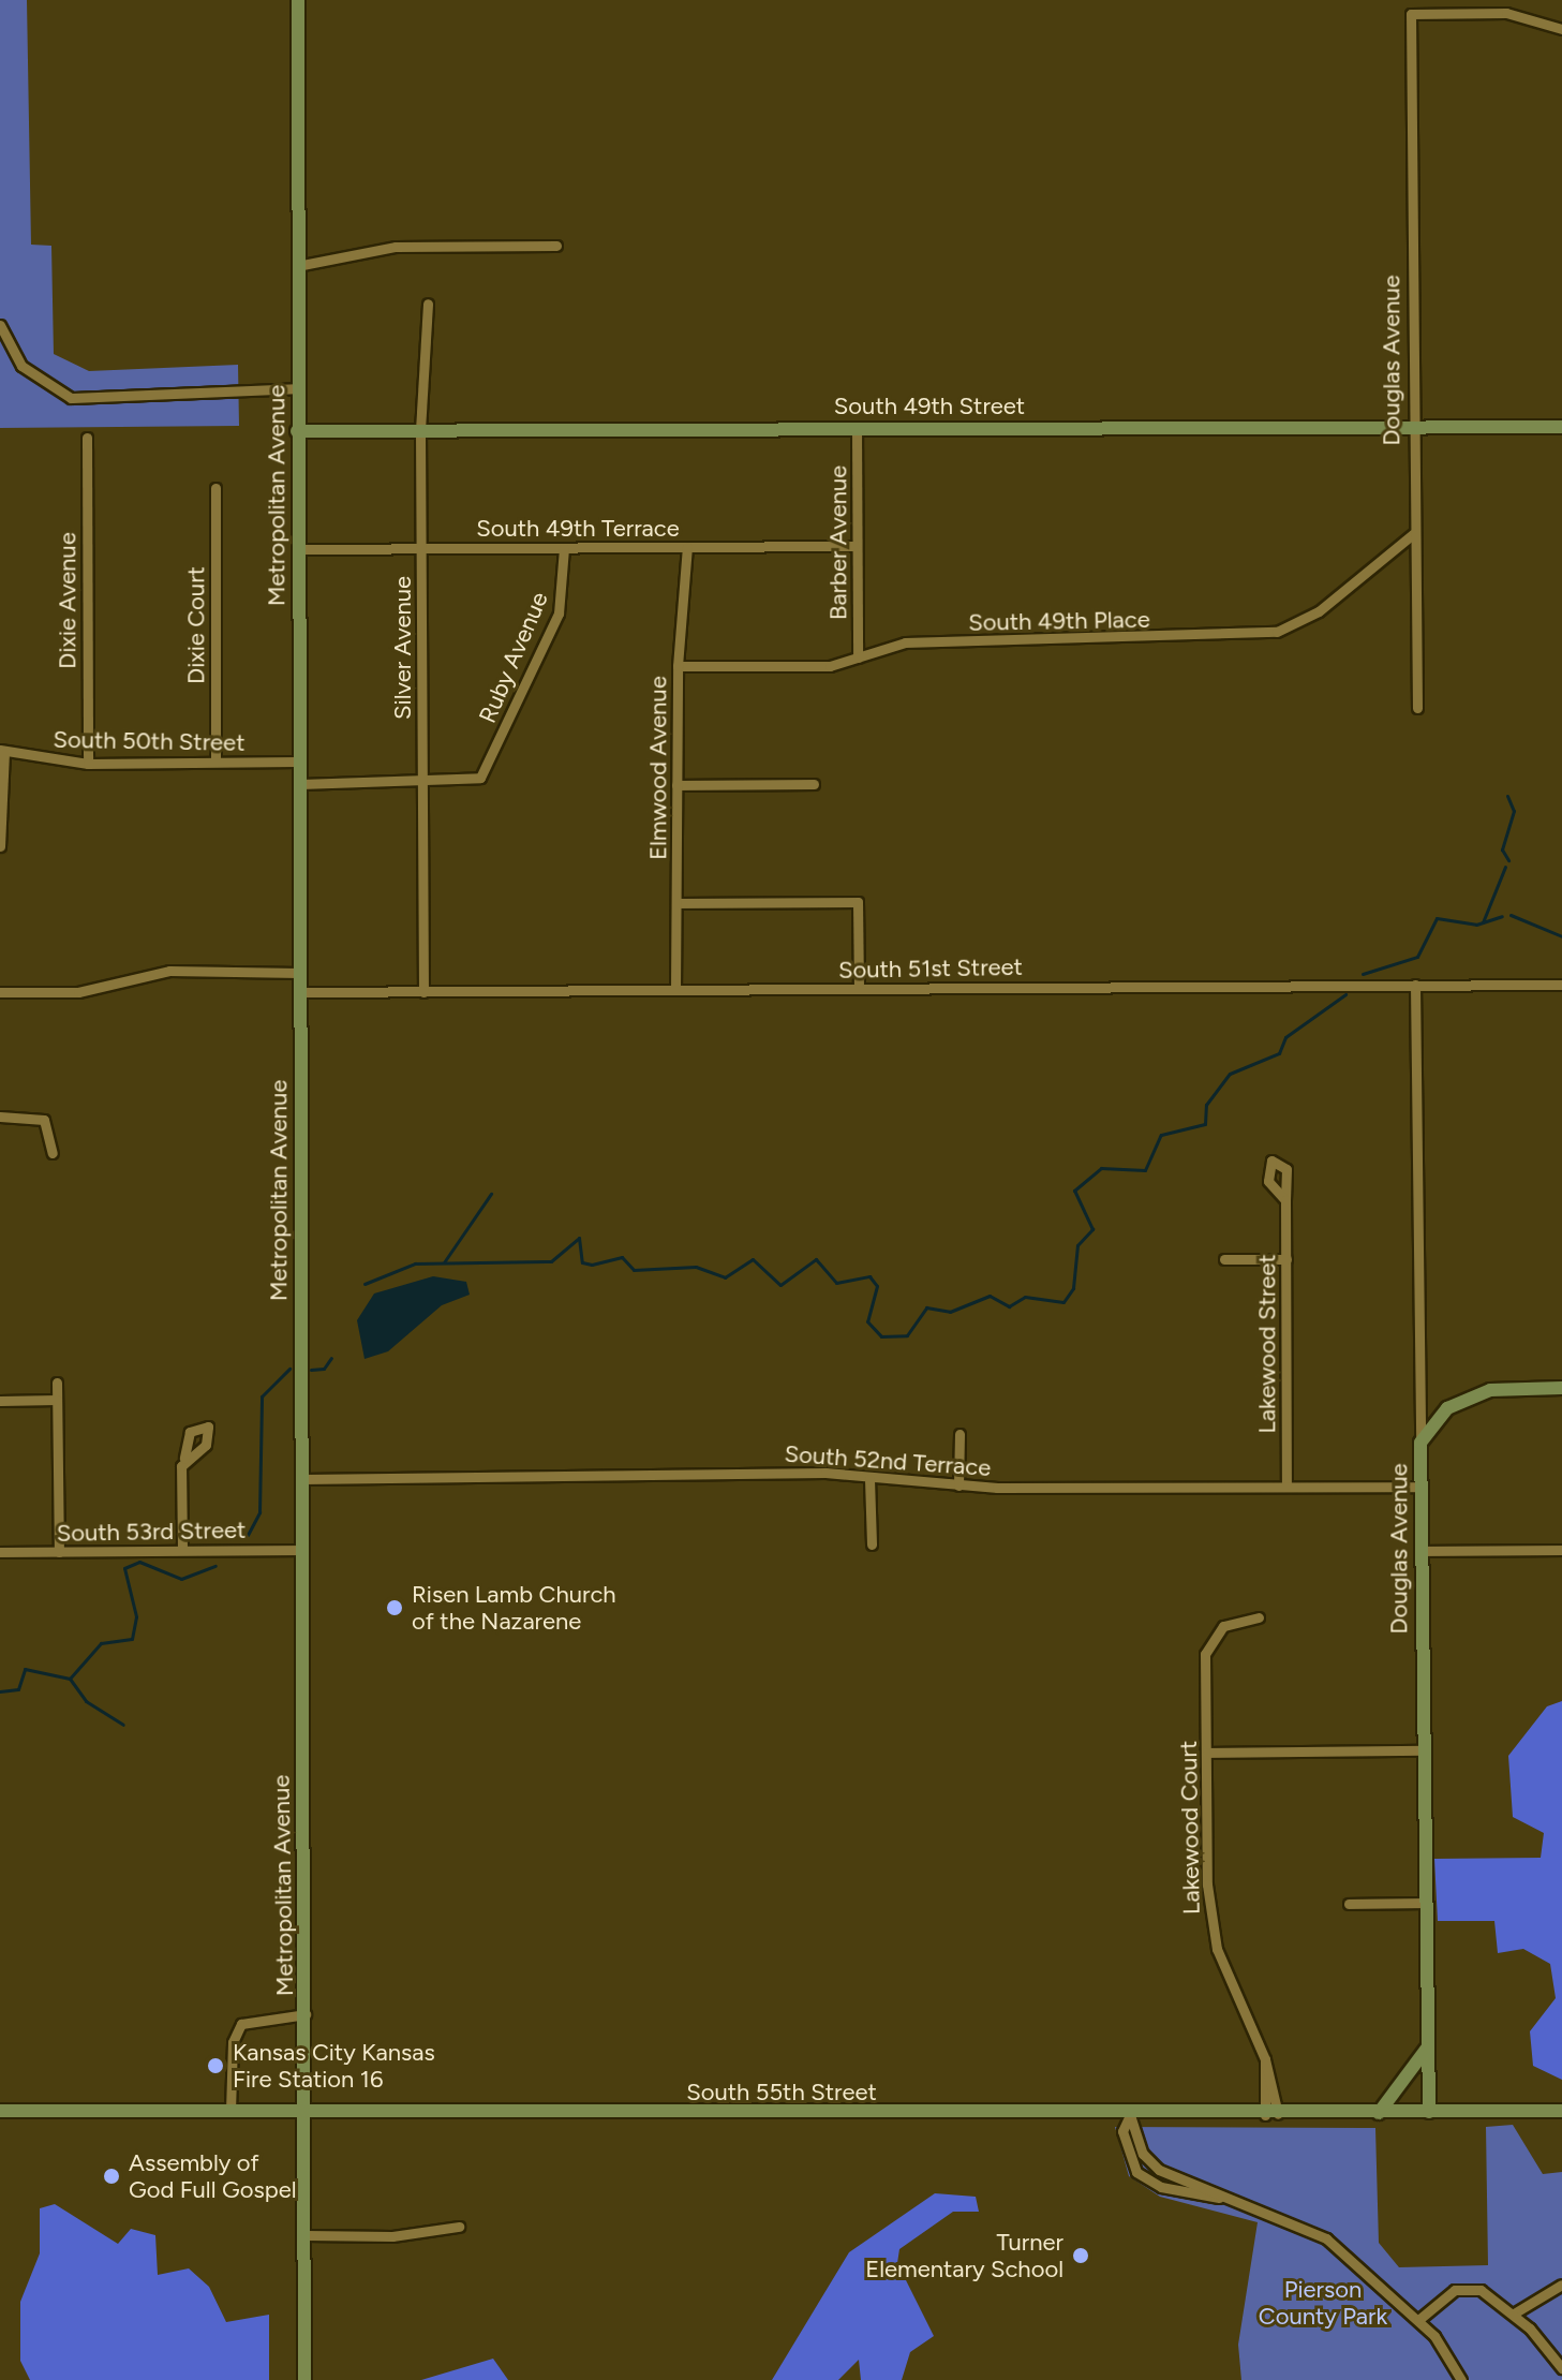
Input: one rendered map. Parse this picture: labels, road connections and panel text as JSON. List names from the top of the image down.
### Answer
{
  "streets": {
    "street": [
      "Douglas Avenue",
      "South 49th Street",
      "Metropolitan Avenue",
      "South 49th Terrace",
      "Barber Avenue",
      "Dixie Avenue",
      "South 49th Place",
      "Dixie Court",
      "Silver Avenue",
      "Ruby Avenue",
      "South 50th Street",
      "Elmwood Avenue",
      "South 51st Street",
      "Lakewood Street",
      "South 52nd Terrace",
      "South 53rd Street",
      "Lakewood Court",
      "South 55th Street"
    ]
  },
  "crossings": [
    ["Douglas Avenue", "South 49th Street"],
    ["Douglas Avenue", "South 49th Place"],
    ["Douglas Avenue", "South 51st Street"],
    ["Douglas Avenue", "South 52nd Terrace"],
    ["Douglas Avenue", "South 55th Street"],
    ["South 49th Street", "Metropolitan Avenue"],
    ["South 49th Street", "Barber Avenue"],
    ["South 49th Street", "Silver Avenue"],
    ["Metropolitan Avenue", "South 49th Terrace"],
    ["Metropolitan Avenue", "South 50th Street"],
    ["Metropolitan Avenue", "South 51st Street"],
    ["Metropolitan Avenue", "South 52nd Terrace"],
    ["Metropolitan Avenue", "South 53rd Street"],
    ["Metropolitan Avenue", "South 55th Street"],
    ["South 49th Terrace", "Barber Avenue"],
    ["South 49th Terrace", "Silver Avenue"],
    ["South 49th Terrace", "Ruby Avenue"],
    ["South 49th Terrace", "Elmwood Avenue"],
    ["Barber Avenue", "South 49th Place"],
    ["Dixie Avenue", "South 50th Street"],
    ["South 49th Place", "Elmwood Avenue"],
    ["Dixie Court", "South 50th Street"],
    ["Silver Avenue", "Ruby Avenue"],
    ["Silver Avenue", "South 51st Street"],
    ["Elmwood Avenue", "South 51st Street"],
    ["Lakewood Street", "South 52nd Terrace"],
    ["Lakewood Court", "South 55th Street"]
  ],
  "parks": ["Pierson County Park"],
  "places": [
    "Risen Lamb Church of the Nazarene",
    "Kansas City Kansas Fire Station 16",
    "Assembly of God Full Gospel",
    "Turner Elementary School"
  ]
}
